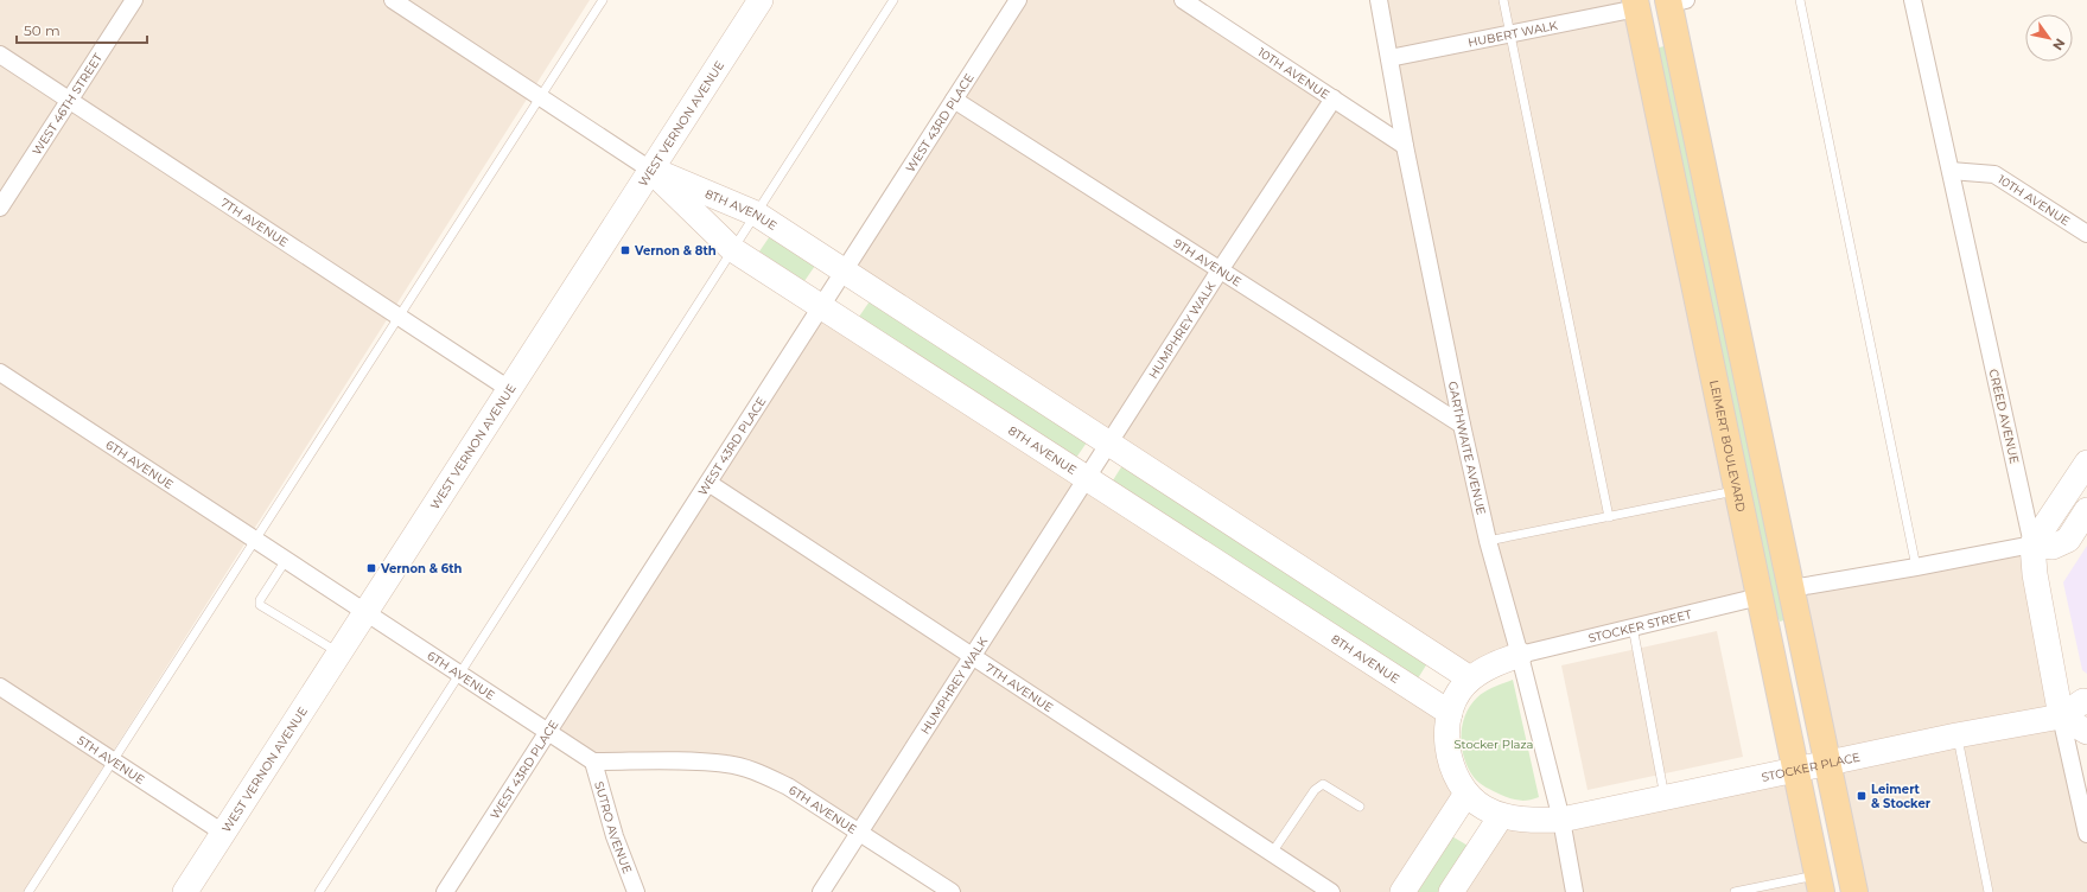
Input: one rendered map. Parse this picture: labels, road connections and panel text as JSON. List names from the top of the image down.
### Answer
{
  "streets": {
    "main road": ["LEIMERT BOULEVARD"],
    "street": [
      "HUBERT WALK",
      "10TH AVENUE",
      "WEST 46TH STREET",
      "WEST 43RD PLACE",
      "WEST VERNON AVENUE",
      "8TH AVENUE",
      "7TH AVENUE",
      "9TH AVENUE",
      "HUMPHREY WALK",
      "CREED AVENUE",
      "GARTHWAITE AVENUE",
      "6TH AVENUE",
      "STOCKER STREET",
      "5TH AVENUE",
      "STOCKER PLACE",
      "SUTRO AVENUE"
    ]
  },
  "crossings": [
    ["HUBERT WALK", "LEIMERT BOULEVARD"],
    ["HUBERT WALK", "GARTHWAITE AVENUE"],
    ["10TH AVENUE", "HUMPHREY WALK"],
    ["10TH AVENUE", "CREED AVENUE"],
    ["10TH AVENUE", "GARTHWAITE AVENUE"],
    ["WEST 46TH STREET", "7TH AVENUE"],
    ["WEST 43RD PLACE", "8TH AVENUE"],
    ["WEST 43RD PLACE", "7TH AVENUE"],
    ["WEST 43RD PLACE", "9TH AVENUE"],
    ["WEST 43RD PLACE", "6TH AVENUE"],
    ["WEST VERNON AVENUE", "8TH AVENUE"],
    ["WEST VERNON AVENUE", "7TH AVENUE"],
    ["WEST VERNON AVENUE", "6TH AVENUE"],
    ["WEST VERNON AVENUE", "5TH AVENUE"],
    ["8TH AVENUE", "HUMPHREY WALK"],
    ["7TH AVENUE", "HUMPHREY WALK"],
    ["9TH AVENUE", "HUMPHREY WALK"],
    ["9TH AVENUE", "GARTHWAITE AVENUE"],
    ["HUMPHREY WALK", "6TH AVENUE"],
    ["CREED AVENUE", "STOCKER PLACE"],
    ["LEIMERT BOULEVARD", "STOCKER STREET"],
    ["LEIMERT BOULEVARD", "STOCKER PLACE"],
    ["GARTHWAITE AVENUE", "STOCKER STREET"],
    ["GARTHWAITE AVENUE", "STOCKER PLACE"],
    ["6TH AVENUE", "SUTRO AVENUE"]
  ],
  "parks": ["Stocker Plaza"],
  "places": {
    "transit": ["Vernon & 8th", "Vernon & 6th", "Leimert & Stocker"]
  },
  "scale_bar": "50 m",
  "north": "bottom right"
}
